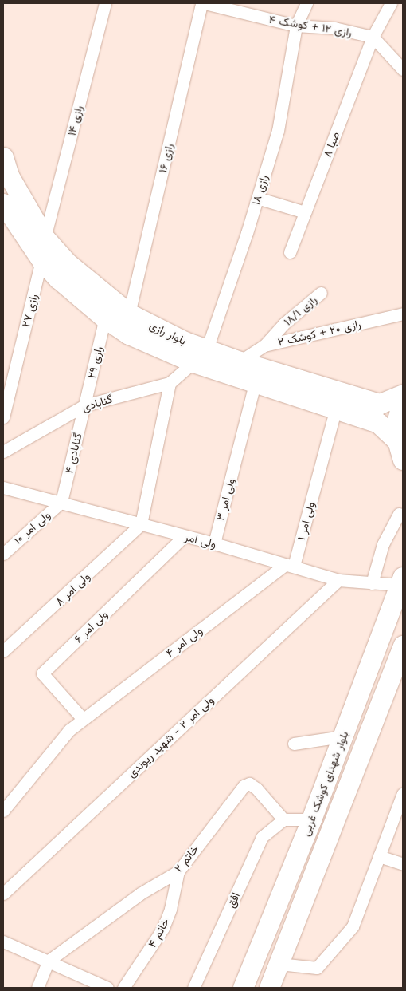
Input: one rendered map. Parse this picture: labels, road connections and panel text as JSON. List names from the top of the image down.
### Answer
{
  "streets": {
    "main road": ["بلوار رازی", "بلوار شهدای کوشک غربی"],
    "street": [
      "رازی ۱۲ + کوشک ۴",
      "رازی ۱۴",
      "صبا ۸",
      "رازی ۱۶",
      "رازی ۱۸",
      "رازی ۲۷",
      "رازی ۱۸/۱",
      "رازی ۲۰ + کوشک ۲",
      "رازی ۲۹",
      "گنابادی",
      "گنابادی ۴",
      "ولی امر ۳",
      "ولی امر ۱",
      "ولی امر ۱۰",
      "ولی امر",
      "ولی امر ۸",
      "ولی امر ۶",
      "ولی امر ۴",
      "ولی امر ۲ - شهید ریوندی",
      "خاتم ۲",
      "افق",
      "خاتم ۴"
    ]
  },
  "crossings": [
    ["رازی ۱۲ + کوشک ۴", "صبا ۸"],
    ["رازی ۱۲ + کوشک ۴", "رازی ۱۶"],
    ["رازی ۱۲ + کوشک ۴", "رازی ۱۸"],
    ["رازی ۱۴", "بلوار رازی"],
    ["رازی ۱۶", "بلوار رازی"],
    ["رازی ۱۸", "بلوار رازی"],
    ["رازی ۱۸", "گنابادی"],
    ["رازی ۲۷", "بلوار رازی"],
    ["رازی ۱۸/۱", "رازی ۲۰ + کوشک ۲"],
    ["بلوار رازی", "رازی ۲۰ + کوشک ۲"],
    ["بلوار رازی", "رازی ۲۹"],
    ["بلوار رازی", "گنابادی"],
    ["بلوار رازی", "ولی امر ۳"],
    ["بلوار رازی", "ولی امر ۱"],
    ["رازی ۲۹", "گنابادی"],
    ["رازی ۲۹", "گنابادی ۴"],
    ["گنابادی", "گنابادی ۴"],
    ["گنابادی ۴", "ولی امر ۱۰"],
    ["گنابادی ۴", "ولی امر"],
    ["ولی امر ۳", "ولی امر"],
    ["ولی امر ۱", "ولی امر"],
    ["ولی امر ۱", "ولی امر ۴"],
    ["ولی امر ۱۰", "ولی امر"],
    ["ولی امر", "ولی امر ۸"],
    ["ولی امر", "ولی امر ۶"],
    ["ولی امر", "ولی امر ۴"],
    ["ولی امر", "ولی امر ۲ - شهید ریوندی"],
    ["ولی امر", "بلوار شهدای کوشک غربی"],
    ["ولی امر ۶", "ولی امر ۴"],
    ["خاتم ۲", "افق"],
    ["خاتم ۲", "خاتم ۴"]
  ]
}
